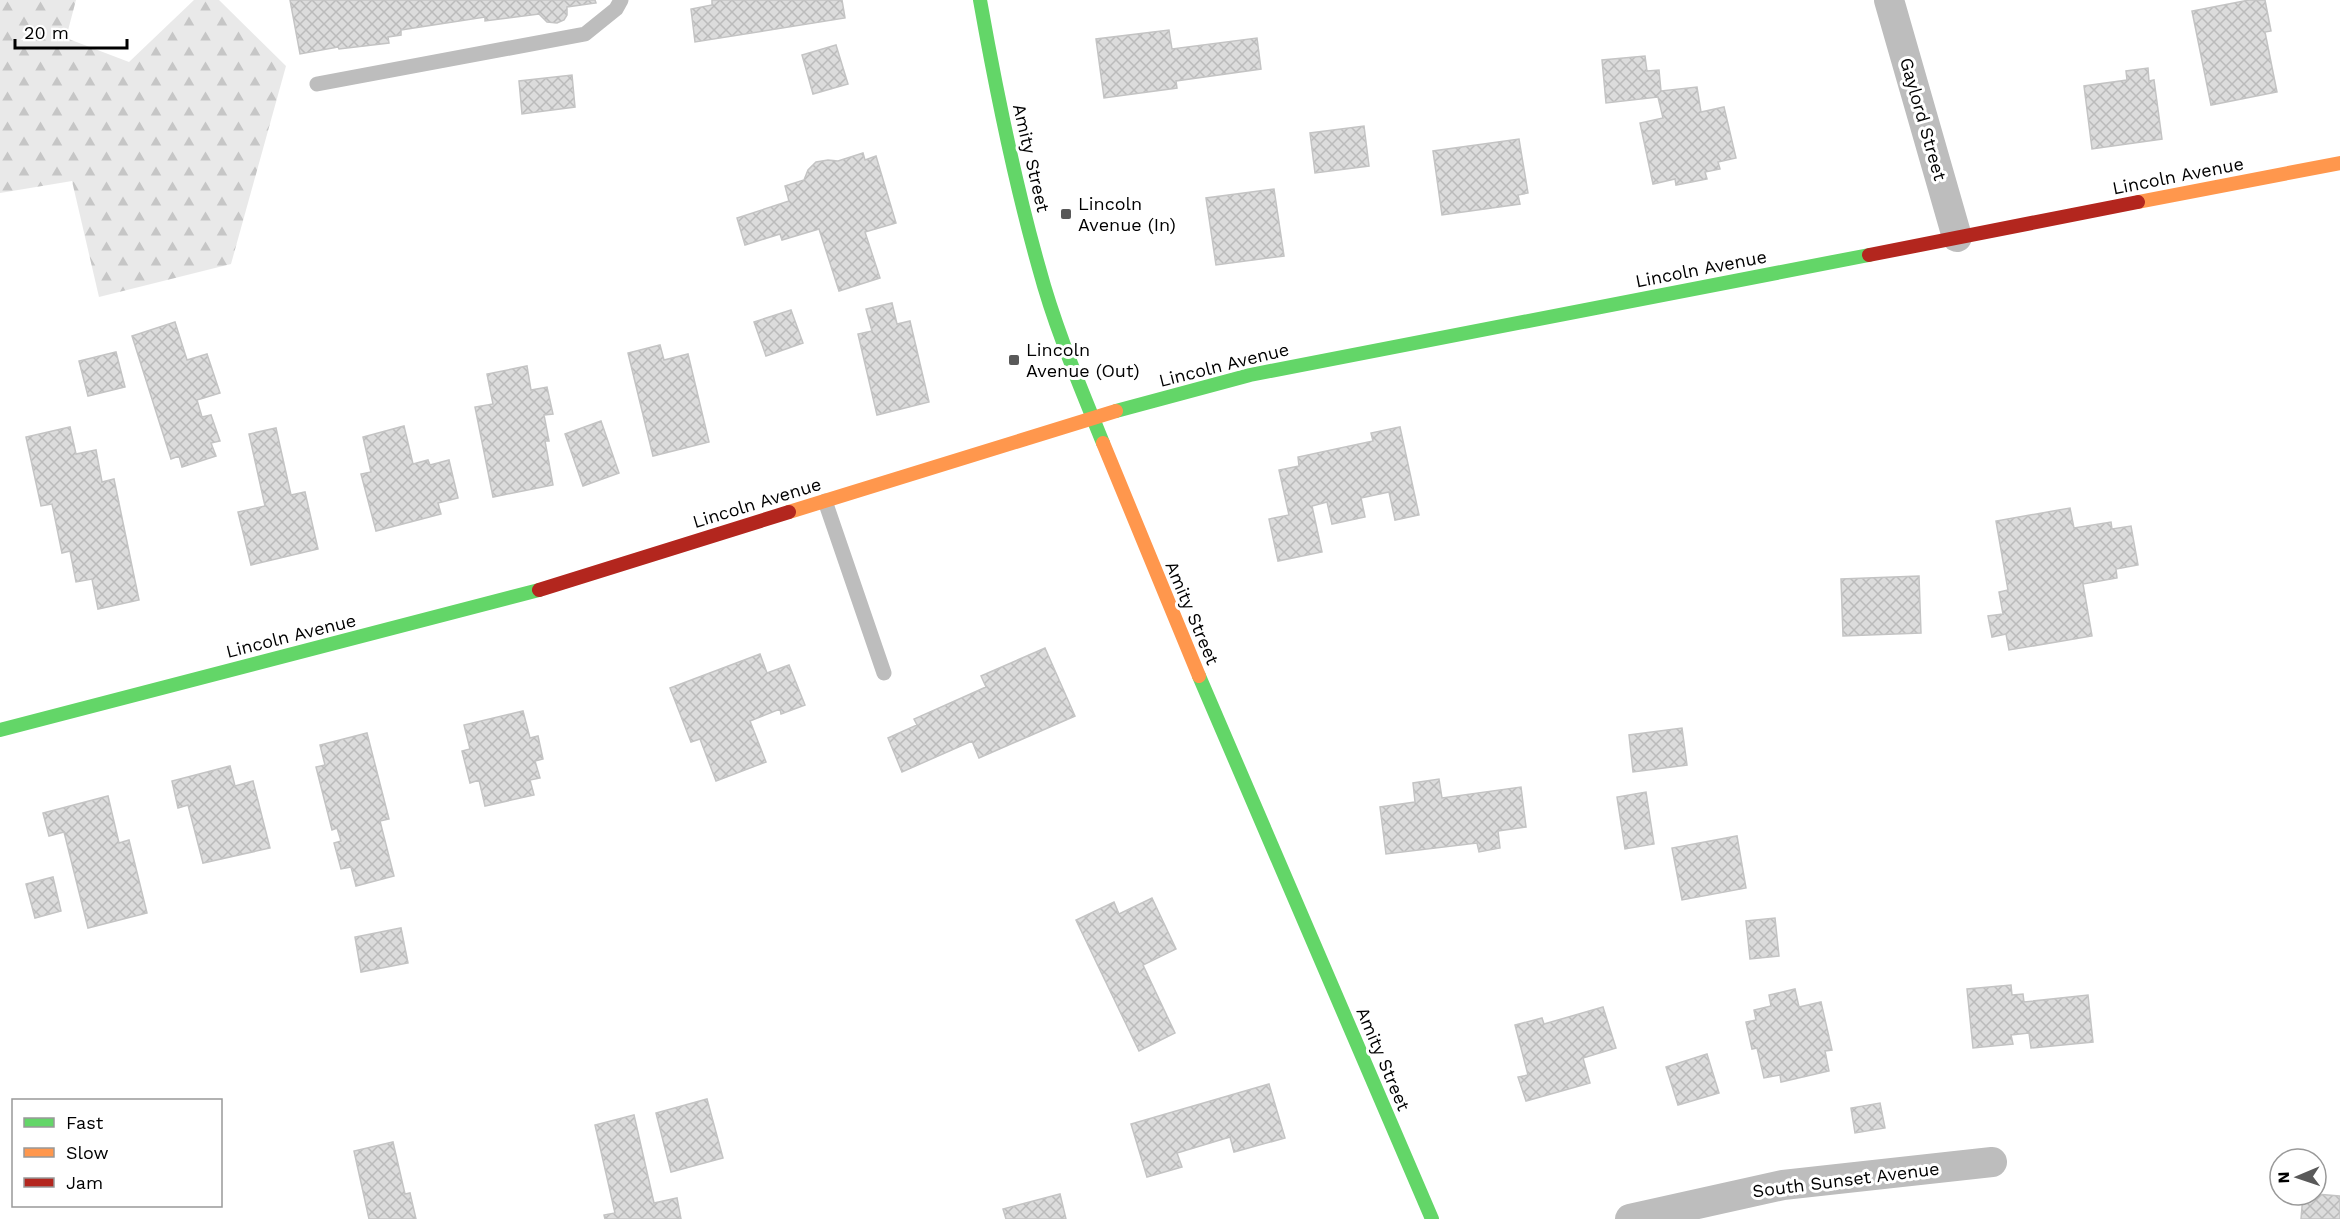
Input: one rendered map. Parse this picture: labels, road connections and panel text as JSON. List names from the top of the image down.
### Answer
{
  "streets": {
    "main road": ["Amity Street", "Lincoln Avenue"],
    "street": ["Gaylord Street", "South Sunset Avenue"]
  },
  "crossings": [
    ["Gaylord Street", "Lincoln Avenue"],
    ["Amity Street", "Lincoln Avenue"]
  ],
  "places": {
    "transit": ["Lincoln Avenue (In)", "Lincoln Avenue (Out)"]
  },
  "legend": ["Fast", "Slow", "Jam"],
  "scale_bar": "20 m",
  "north": "left"
}
